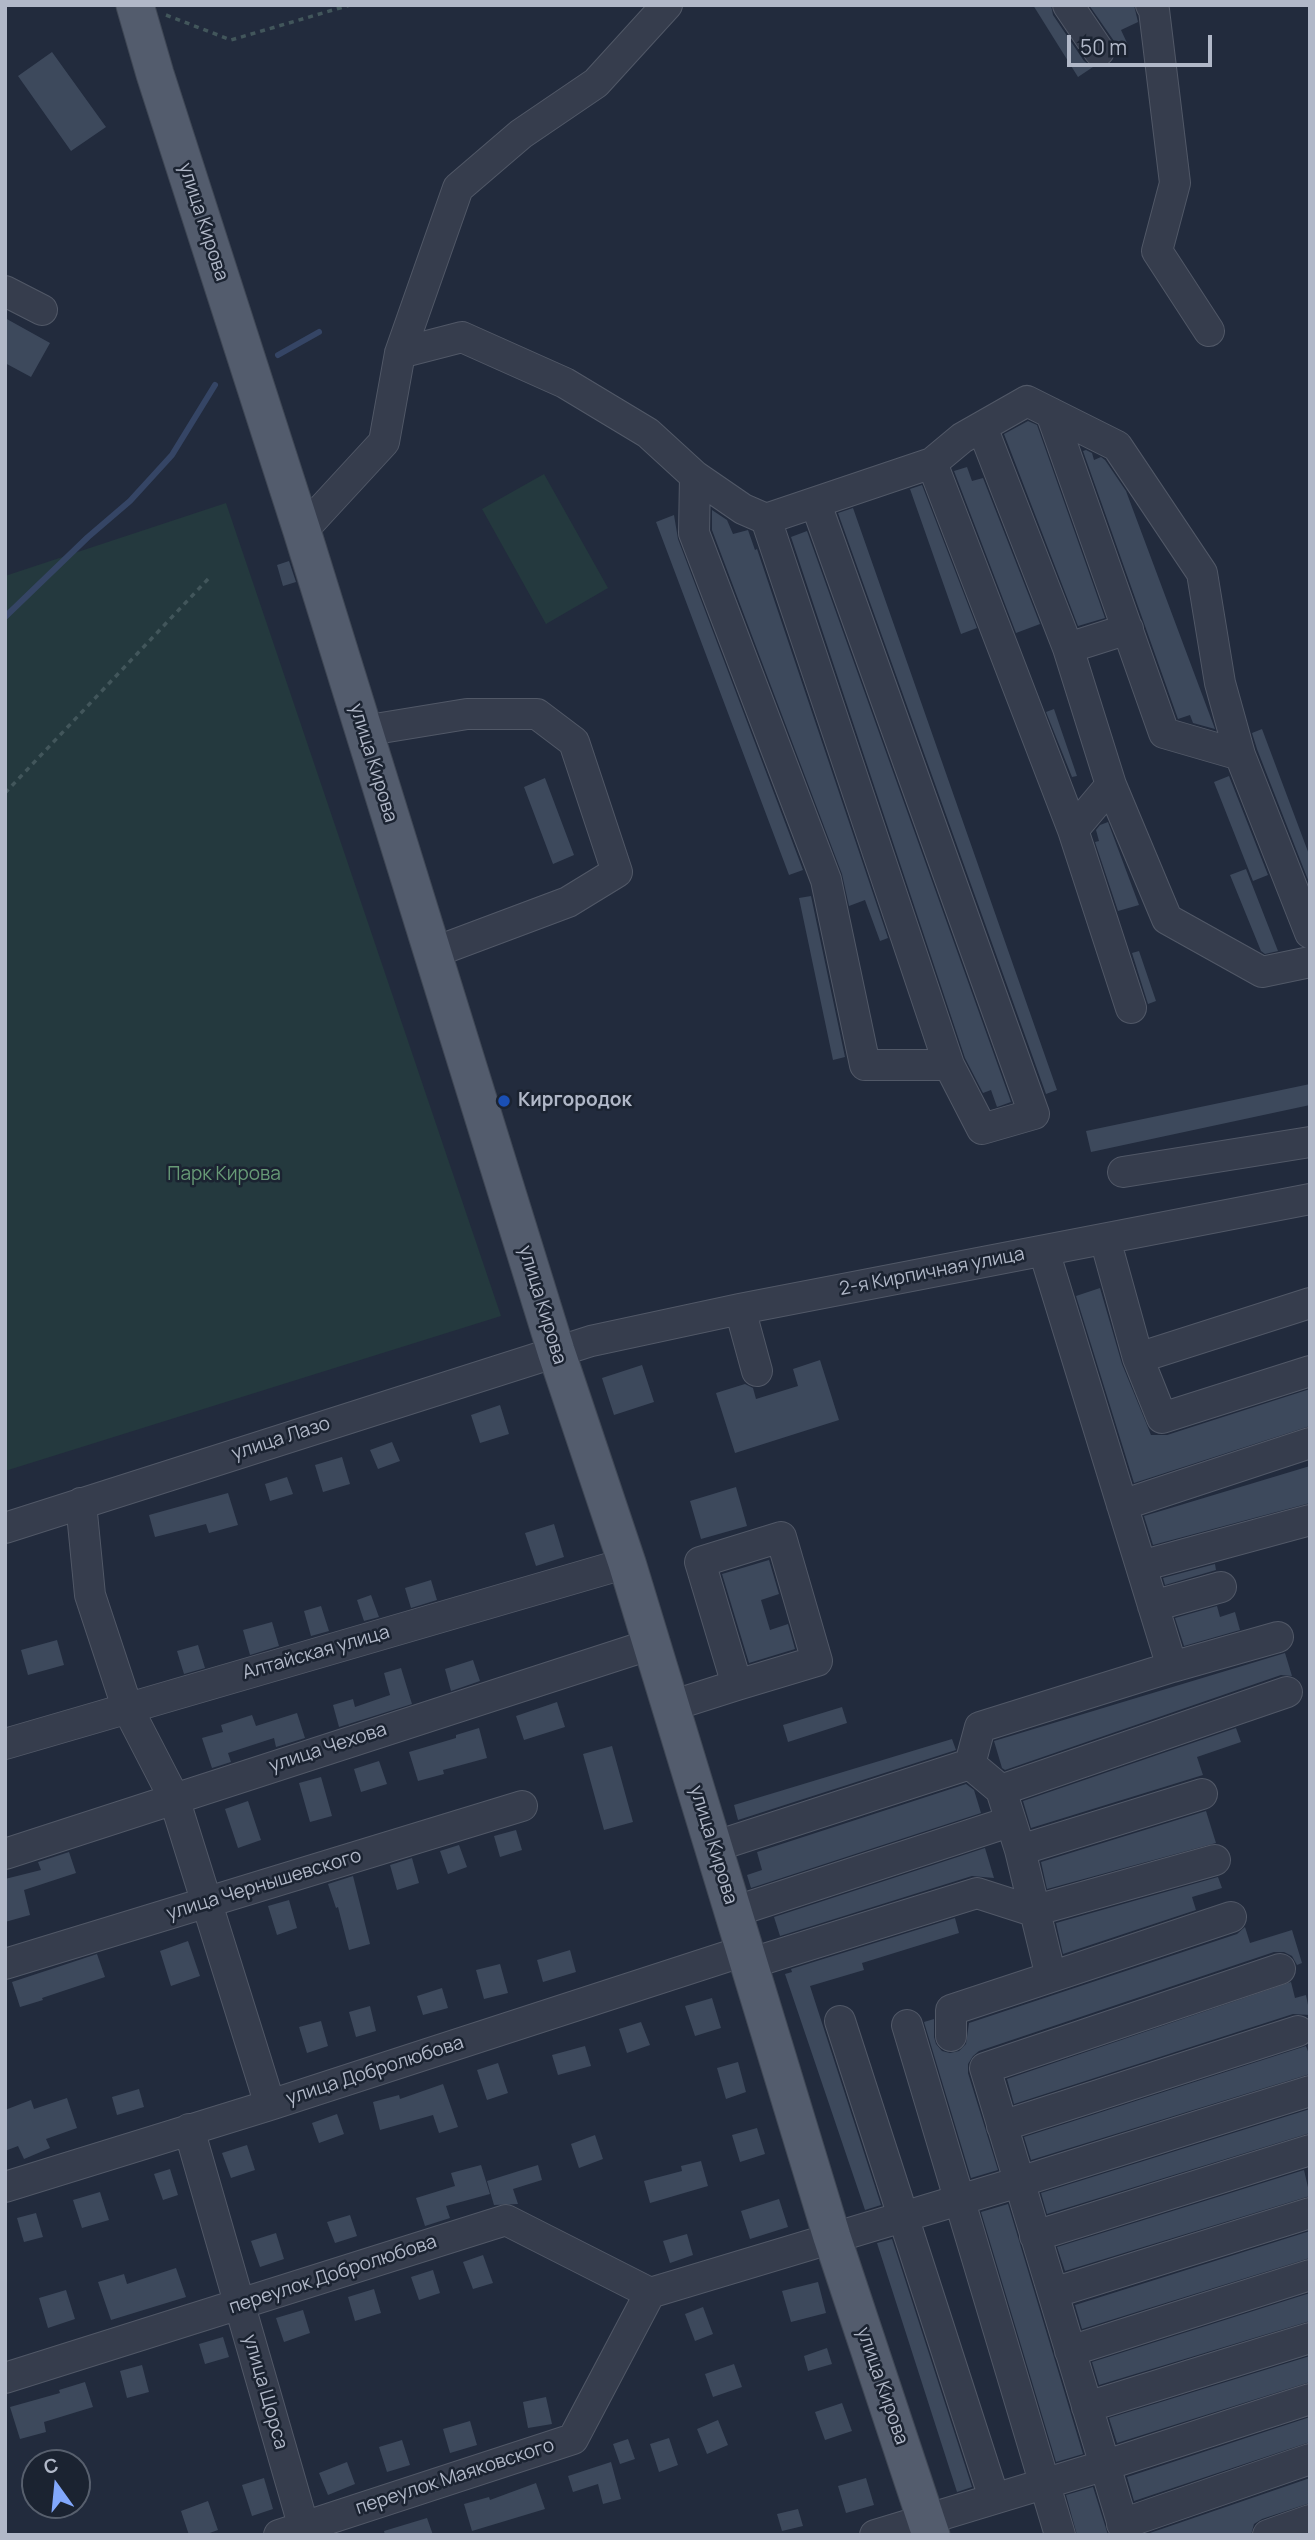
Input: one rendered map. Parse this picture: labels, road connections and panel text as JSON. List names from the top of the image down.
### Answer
{
  "streets": {
    "main road": ["улица Кирова"],
    "street": [
      "2-я Кирпичная улица",
      "улица Лазо",
      "Алтайская улица",
      "улица Чехова",
      "улица Чернышевского",
      "улица Добролюбова",
      "переулок Добролюбова",
      "улица Щорса",
      "переулок Маяковского"
    ]
  },
  "crossings": [
    ["улица Кирова", "2-я Кирпичная улица"],
    ["улица Кирова", "улица Лазо"],
    ["улица Кирова", "Алтайская улица"],
    ["улица Кирова", "улица Чехова"],
    ["улица Кирова", "улица Добролюбова"],
    ["2-я Кирпичная улица", "улица Лазо"],
    ["улица Добролюбова", "улица Щорса"],
    ["переулок Добролюбова", "улица Щорса"],
    ["переулок Добролюбова", "переулок Маяковского"],
    ["улица Щорса", "переулок Маяковского"]
  ],
  "parks": ["Парк Кирова"],
  "places": ["Киргородок"],
  "scale_bar": "50 m",
  "north": "top"
}
